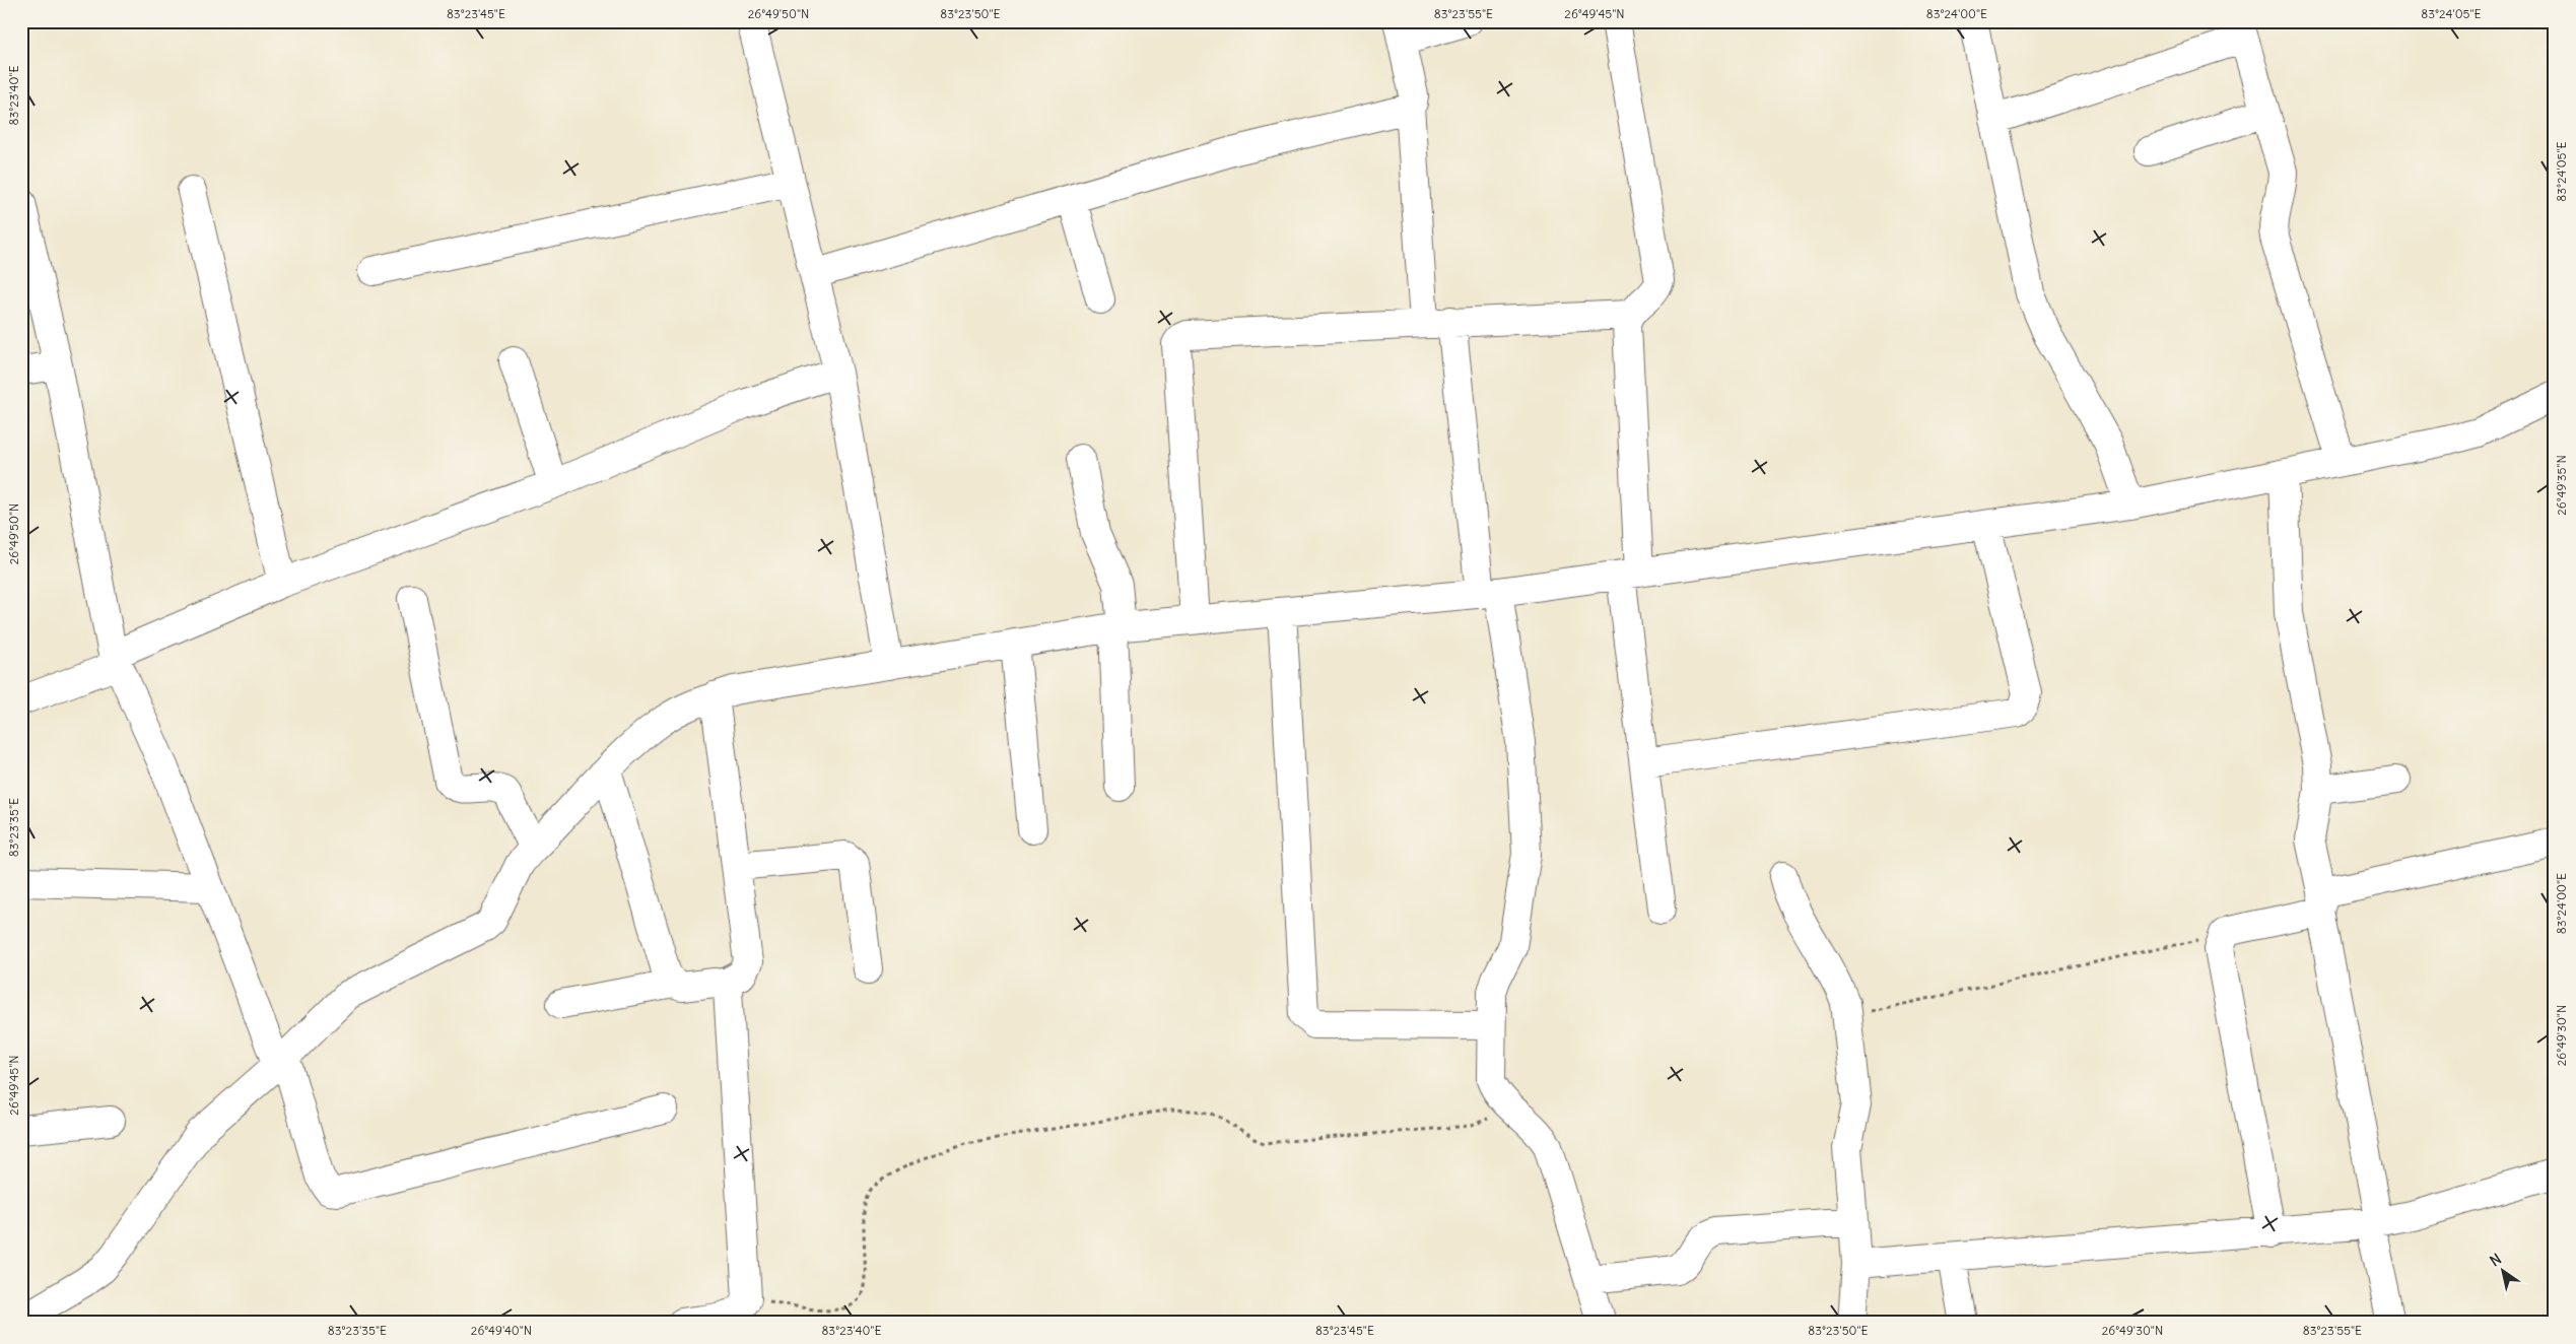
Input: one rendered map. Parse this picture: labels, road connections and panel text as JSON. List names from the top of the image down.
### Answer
{
  "north": "top left",
  "coordinates": [
    "83°23'45\"E",
    "26°49'50\"N",
    "83°23'50\"E",
    "83°23'55\"E",
    "26°49'45\"N",
    "83°24'00\"E",
    "83°24'05\"E",
    "83°23'40\"E",
    "26°49'35\"N",
    "83°23'35\"E",
    "26°49'30\"N",
    "26°49'40\"N"
  ]
}
